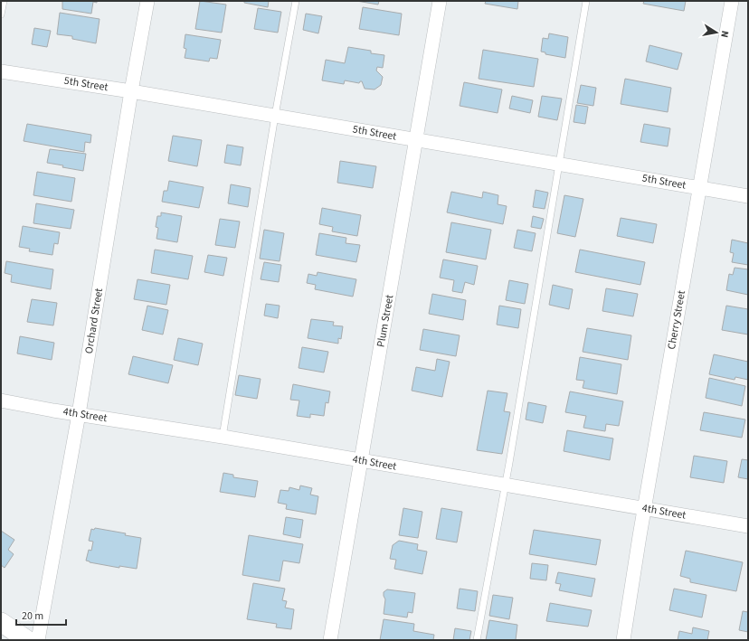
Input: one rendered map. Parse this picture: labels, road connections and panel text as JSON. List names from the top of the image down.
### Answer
{
  "streets": {
    "street": [
      "5th Street",
      "Cherry Street",
      "Orchard Street",
      "Plum Street",
      "4th Street"
    ]
  },
  "crossings": [
    ["5th Street", "Cherry Street"],
    ["5th Street", "Orchard Street"],
    ["5th Street", "Plum Street"],
    ["Cherry Street", "4th Street"],
    ["Orchard Street", "4th Street"],
    ["Plum Street", "4th Street"]
  ],
  "scale_bar": "20 m",
  "north": "right"
}
